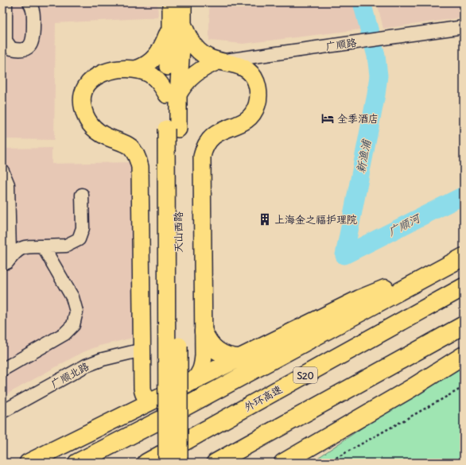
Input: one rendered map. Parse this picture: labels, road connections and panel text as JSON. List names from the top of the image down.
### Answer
{
  "streets": {
    "highway": ["S20", "外环高速"],
    "main road": ["天山西路"],
    "street": ["广顺路", "广顺北路"]
  },
  "water": ["新渔浦", "广顺河"],
  "places": {
    "hotel": ["全季酒店"],
    "building": ["上海金之福护理院"]
  }
}
